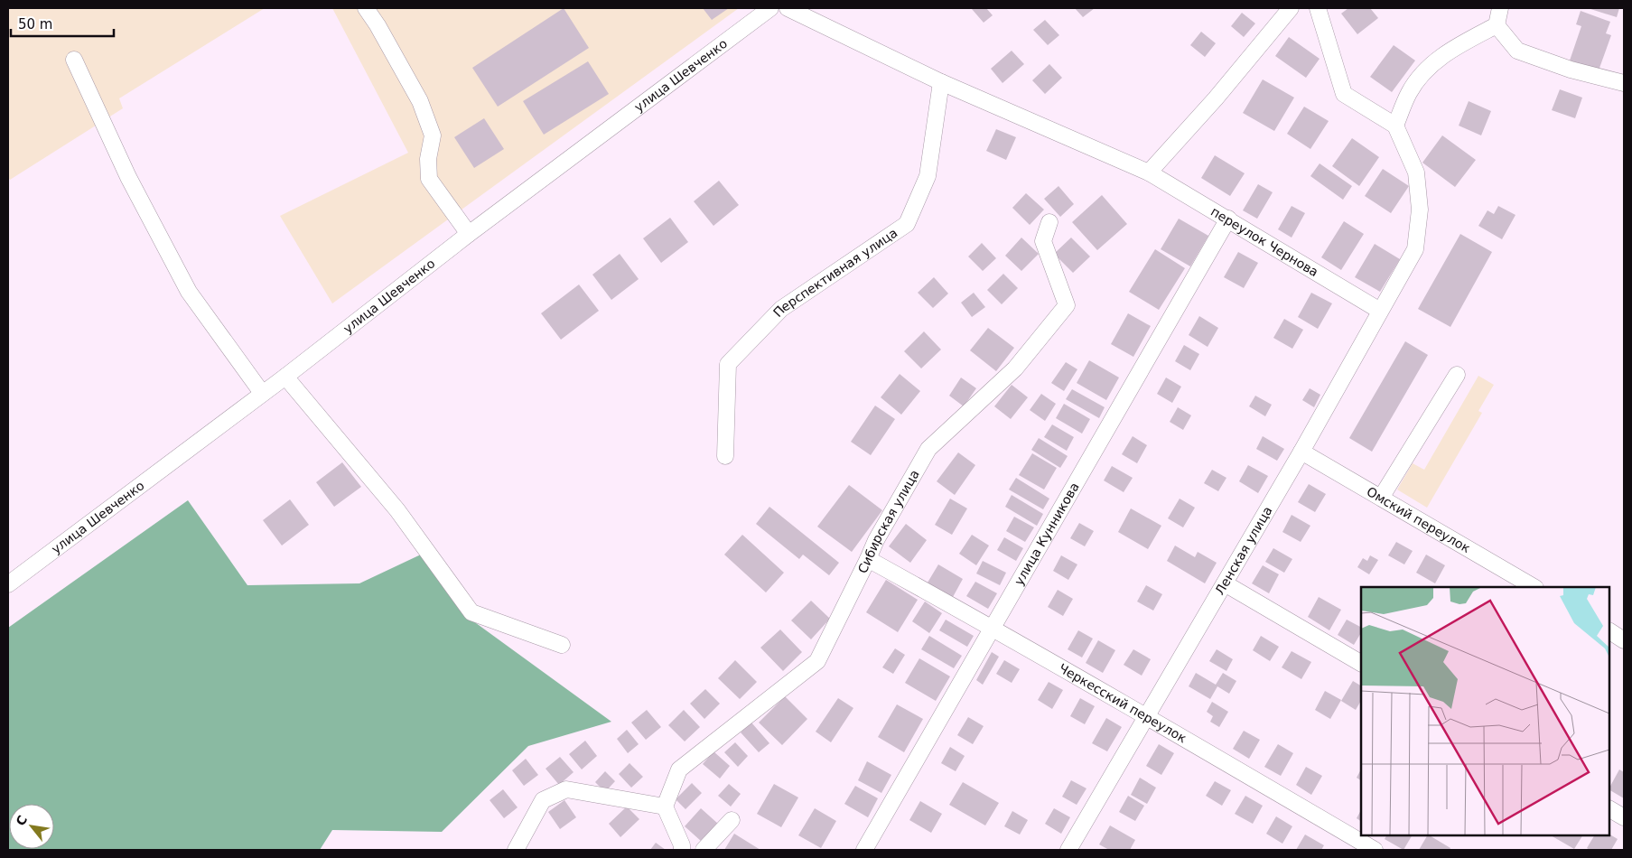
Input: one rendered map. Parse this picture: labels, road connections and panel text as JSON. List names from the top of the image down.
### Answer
{
  "streets": {
    "street": [
      "улица Шевченко",
      "переулок Чернова",
      "Перспективная улица",
      "Омский переулок",
      "Сибирская улица",
      "улица Кунникова",
      "Ленская улица",
      "Черкесский переулок"
    ]
  },
  "crossings": [
    ["переулок Чернова", "Перспективная улица"],
    ["переулок Чернова", "улица Кунникова"],
    ["переулок Чернова", "Ленская улица"],
    ["Омский переулок", "Ленская улица"],
    ["Сибирская улица", "Черкесский переулок"],
    ["улица Кунникова", "Черкесский переулок"],
    ["Ленская улица", "Черкесский переулок"]
  ],
  "scale_bar": "50 m",
  "north": "top left"
}
